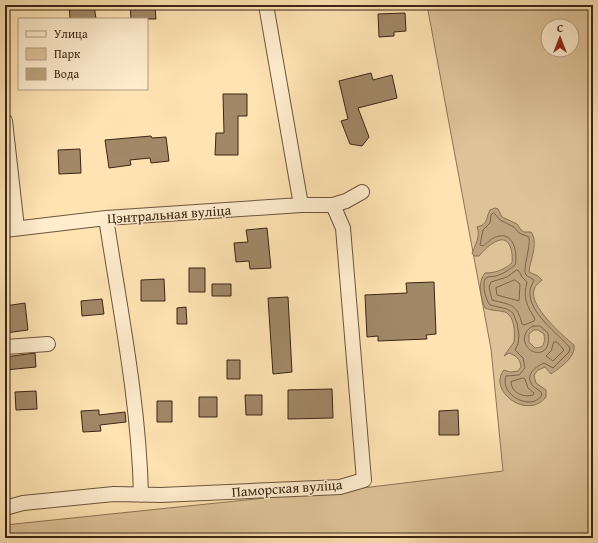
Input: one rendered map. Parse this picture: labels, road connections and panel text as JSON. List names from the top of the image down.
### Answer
{
  "streets": {
    "street": ["Цэнтральная вуліца", "Паморская вуліца"]
  },
  "crossings": [
    ["Цэнтральная вуліца", "Паморская вуліца"]
  ],
  "legend": ["Улица", "Парк", "Вода"],
  "north": "top"
}
